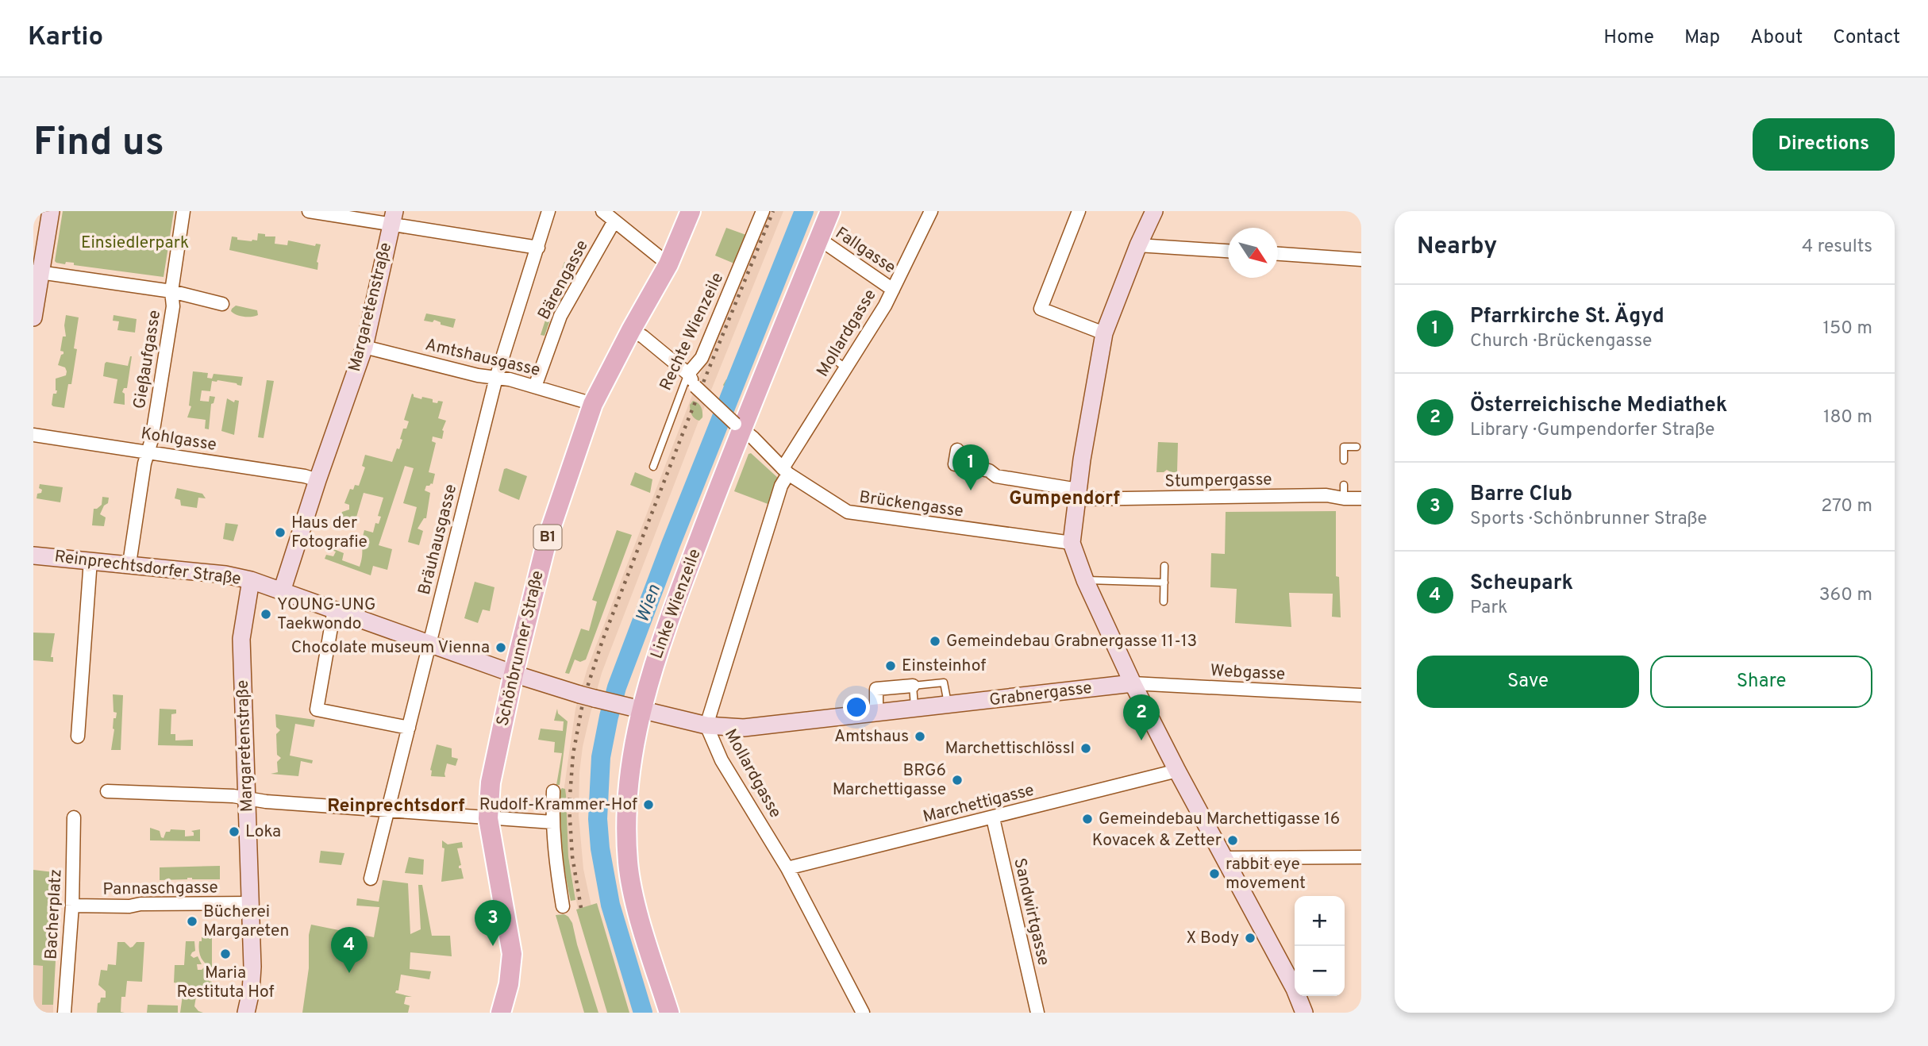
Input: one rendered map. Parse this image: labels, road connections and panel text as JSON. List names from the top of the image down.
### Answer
{
  "streets": {
    "main road": ["B1", "Linke Wienzeile", "Schönbrunner Straße"],
    "street": [
      "Fallgasse",
      "Bärengasse",
      "Margaretenstraße",
      "Rechte Wienzeile",
      "Mollardgasse",
      "Amtshausgasse",
      "Gießaufgasse",
      "Kohlgasse",
      "Stumpergasse",
      "Brückengasse",
      "Bräuhausgasse",
      "Reinprechtsdorfer Straße",
      "Webgasse",
      "Grabnergasse",
      "Marchettigasse",
      "Pannaschgasse",
      "Sandwirtgasse",
      "Bacherplatz"
    ]
  },
  "crossings": [
    ["Fallgasse", "Mollardgasse"],
    ["Fallgasse", "Linke Wienzeile"],
    ["Bärengasse", "Amtshausgasse"],
    ["Margaretenstraße", "Amtshausgasse"],
    ["Margaretenstraße", "Kohlgasse"],
    ["Margaretenstraße", "Reinprechtsdorfer Straße"],
    ["Margaretenstraße", "Pannaschgasse"],
    ["Rechte Wienzeile", "Brückengasse"],
    ["Mollardgasse", "Brückengasse"],
    ["Mollardgasse", "Grabnergasse"],
    ["Mollardgasse", "Marchettigasse"],
    ["Amtshausgasse", "Bräuhausgasse"],
    ["Amtshausgasse", "Schönbrunner Straße"],
    ["Gießaufgasse", "Kohlgasse"],
    ["Gießaufgasse", "Reinprechtsdorfer Straße"],
    ["Brückengasse", "Linke Wienzeile"],
    ["Bräuhausgasse", "Reinprechtsdorfer Straße"],
    ["Reinprechtsdorfer Straße", "Linke Wienzeile"],
    ["Reinprechtsdorfer Straße", "Schönbrunner Straße"],
    ["Reinprechtsdorfer Straße", "Grabnergasse"],
    ["Linke Wienzeile", "Grabnergasse"],
    ["Webgasse", "Grabnergasse"],
    ["Marchettigasse", "Sandwirtgasse"],
    ["Pannaschgasse", "Bacherplatz"]
  ],
  "districts": ["Gumpendorf", "Reinprechtsdorf"],
  "water": ["Wien"],
  "parks": ["Einsiedlerpark"],
  "places": [
    "Haus der Fotografie",
    "YOUNG-UNG Taekwondo",
    "Gemeindebau Grabnergasse 11-13",
    "Chocolate museum Vienna",
    "Einsteinhof",
    "Amtshaus",
    "Marchettischlössl",
    "BRG6 Marchettigasse",
    "Rudolf-Krammer-Hof",
    "Gemeindebau Marchettigasse 16",
    "Loka",
    "Kovacek & Zetter",
    "rabbit eye movement",
    "Bücherei Margareten",
    "X Body",
    "Maria Restituta Hof"
  ],
  "north": "bottom right",
  "page": {
    "header": "Kartio",
    "nav": [
      "Home",
      "Map",
      "About",
      "Contact"
    ],
    "buttons": [
      "Directions",
      ["Save", "Share"]
    ],
    "title": "Find us",
    "heading": ["Nearby", "4 results"],
    "list": [
      {
        "mark": "1",
        "name": "Pfarrkirche St. Ägyd",
        "note": "Church · Brückengasse",
        "value": "150 m"
      },
      {
        "mark": "2",
        "name": "Österreichische Mediathek",
        "note": "Library · Gumpendorfer Straße",
        "value": "180 m"
      },
      {
        "mark": "3",
        "name": "Barre Club",
        "note": "Sports · Schönbrunner Straße",
        "value": "270 m"
      },
      {
        "mark": "4",
        "name": "Scheupark",
        "note": "Park",
        "value": "360 m"
      }
    ],
    "pins": [
      "1",
      "2",
      "3",
      "4"
    ],
    "map_buttons": ["+", "−"]
  }
}
